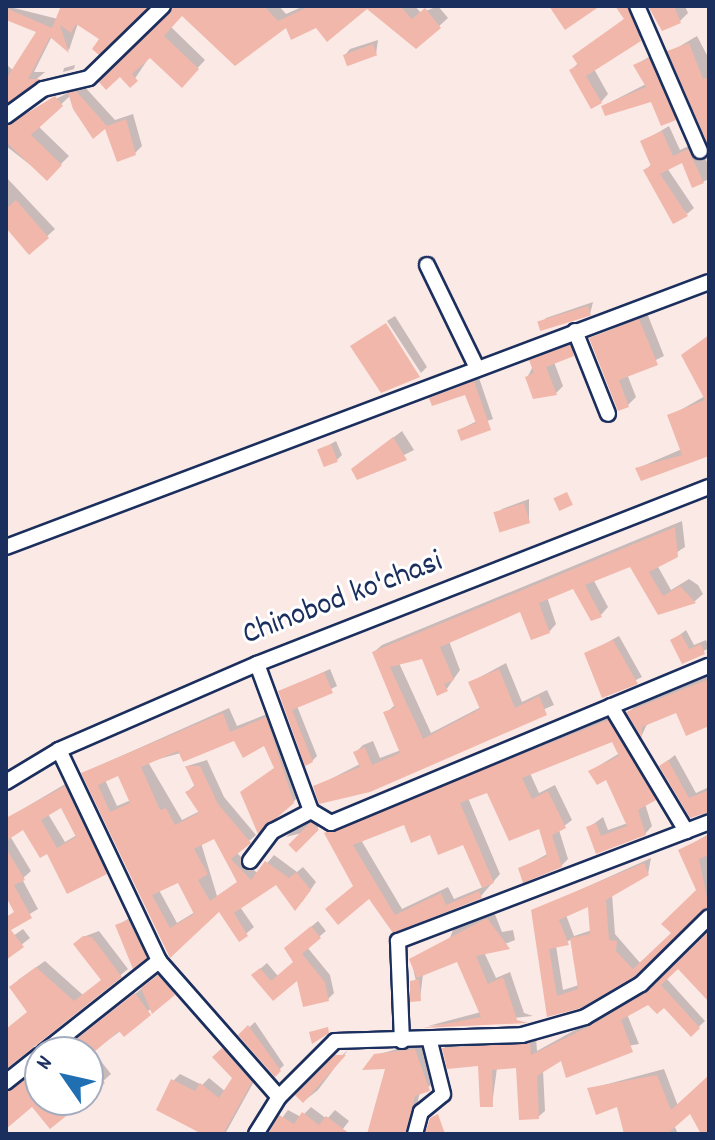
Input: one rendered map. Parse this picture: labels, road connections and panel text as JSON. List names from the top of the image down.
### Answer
{
  "streets": {
    "street": ["Chinobod ko'chasi"]
  },
  "north": "top left"
}
